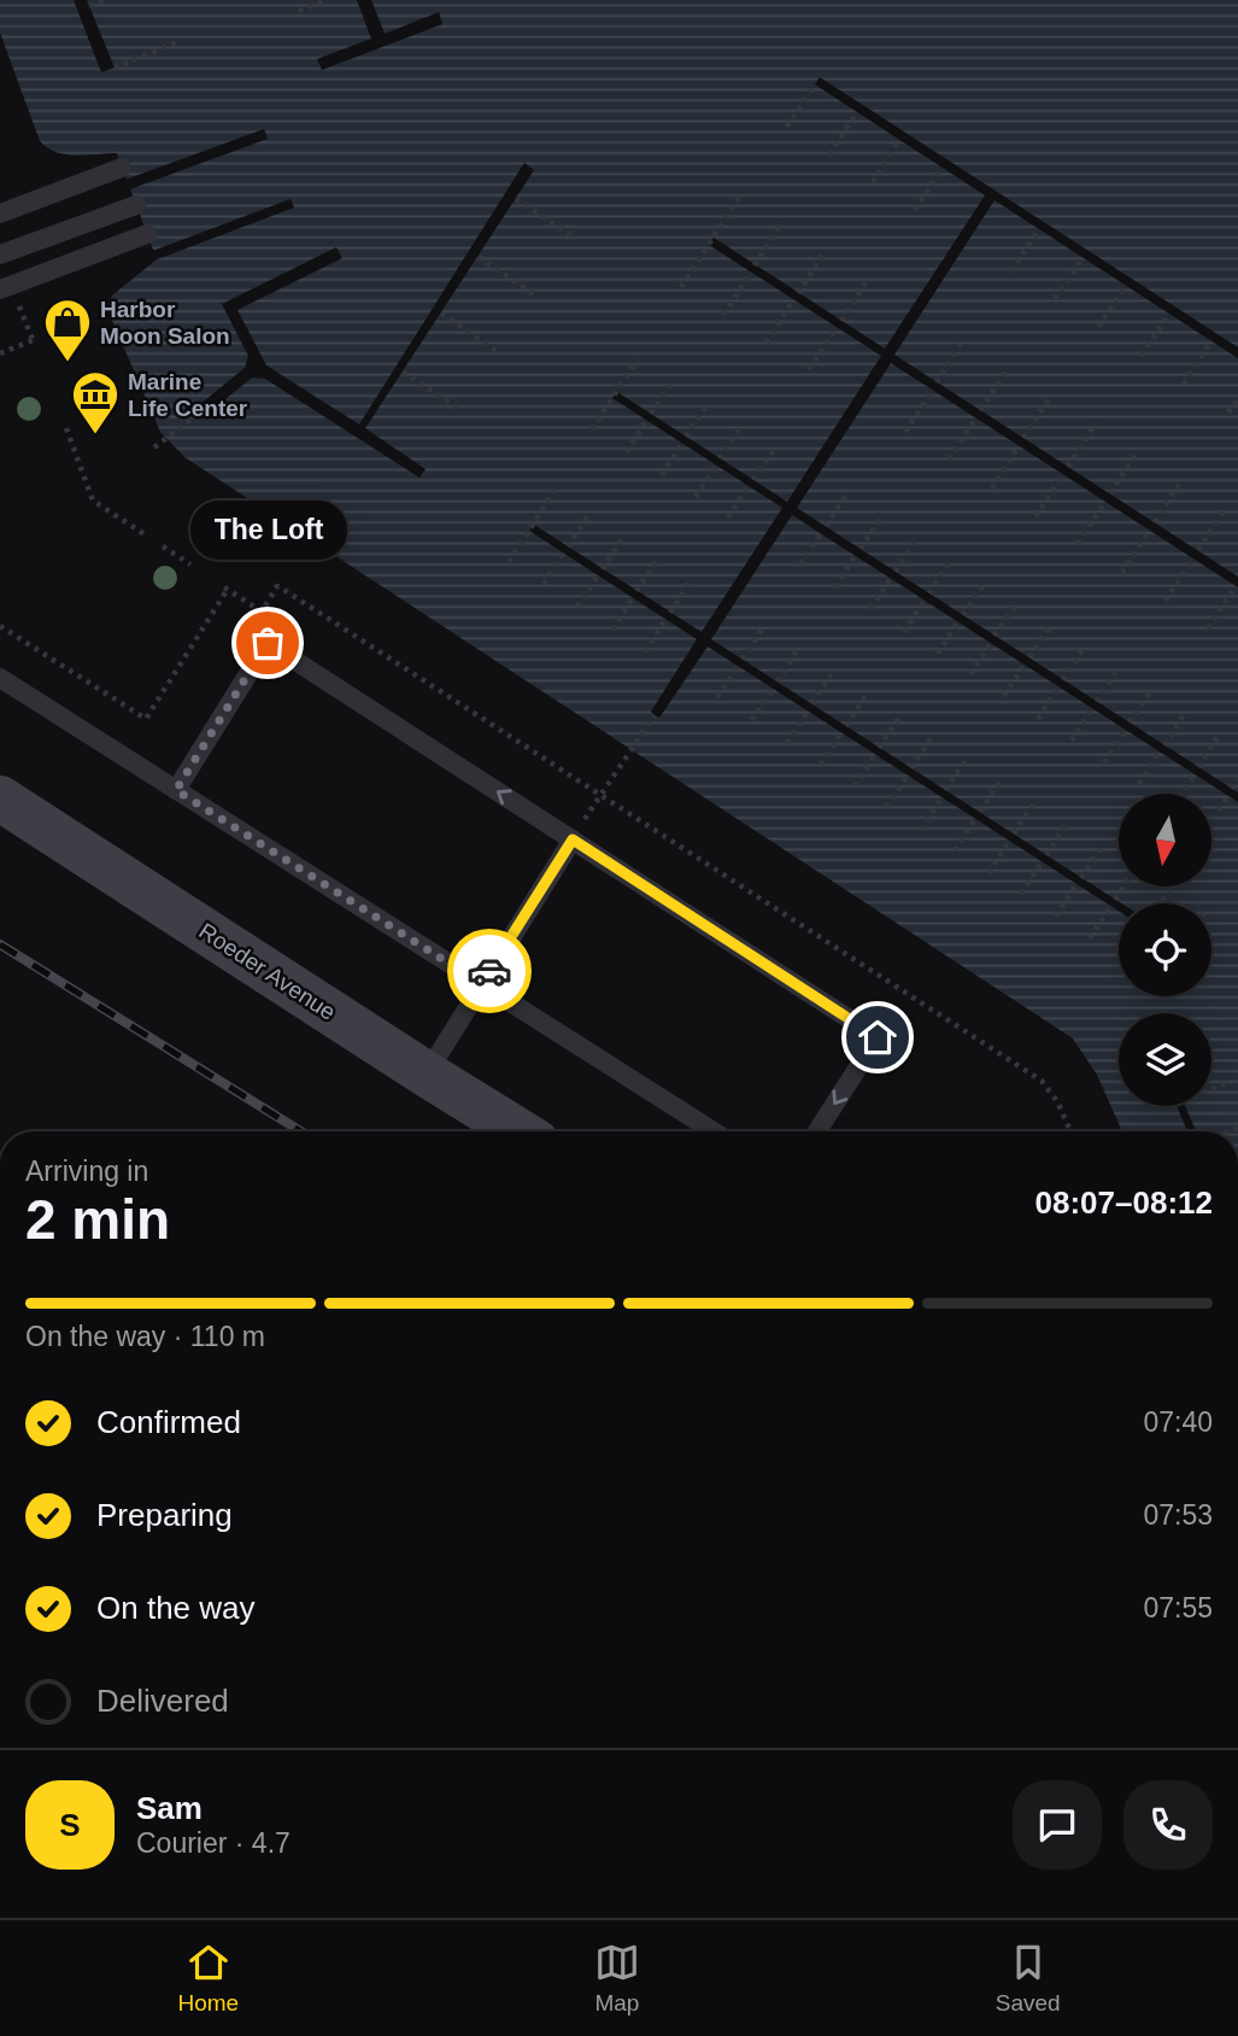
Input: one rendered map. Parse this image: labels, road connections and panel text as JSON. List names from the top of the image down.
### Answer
{
  "streets": {
    "street": ["Roeder Avenue"]
  },
  "places": {
    "shop": ["Harbor Moon Salon"],
    "museum": ["Marine Life Center"],
    "other": ["The Loft"]
  },
  "north": "bottom",
  "page": {
    "bubble": "The Loft",
    "heading": ["2 min", "Arriving in", "08:07–08:12"],
    "panel": ["Sam", "Courier · 4.7"],
    "bar": "On the way · 110 m",
    "list": [
      ["Confirmed", "07:40"],
      ["Preparing", "07:53"],
      ["On the way", "07:55"],
      "Delivered"
    ],
    "round": "S",
    "tabs": ["Home", "Map", "Saved"]
  }
}
